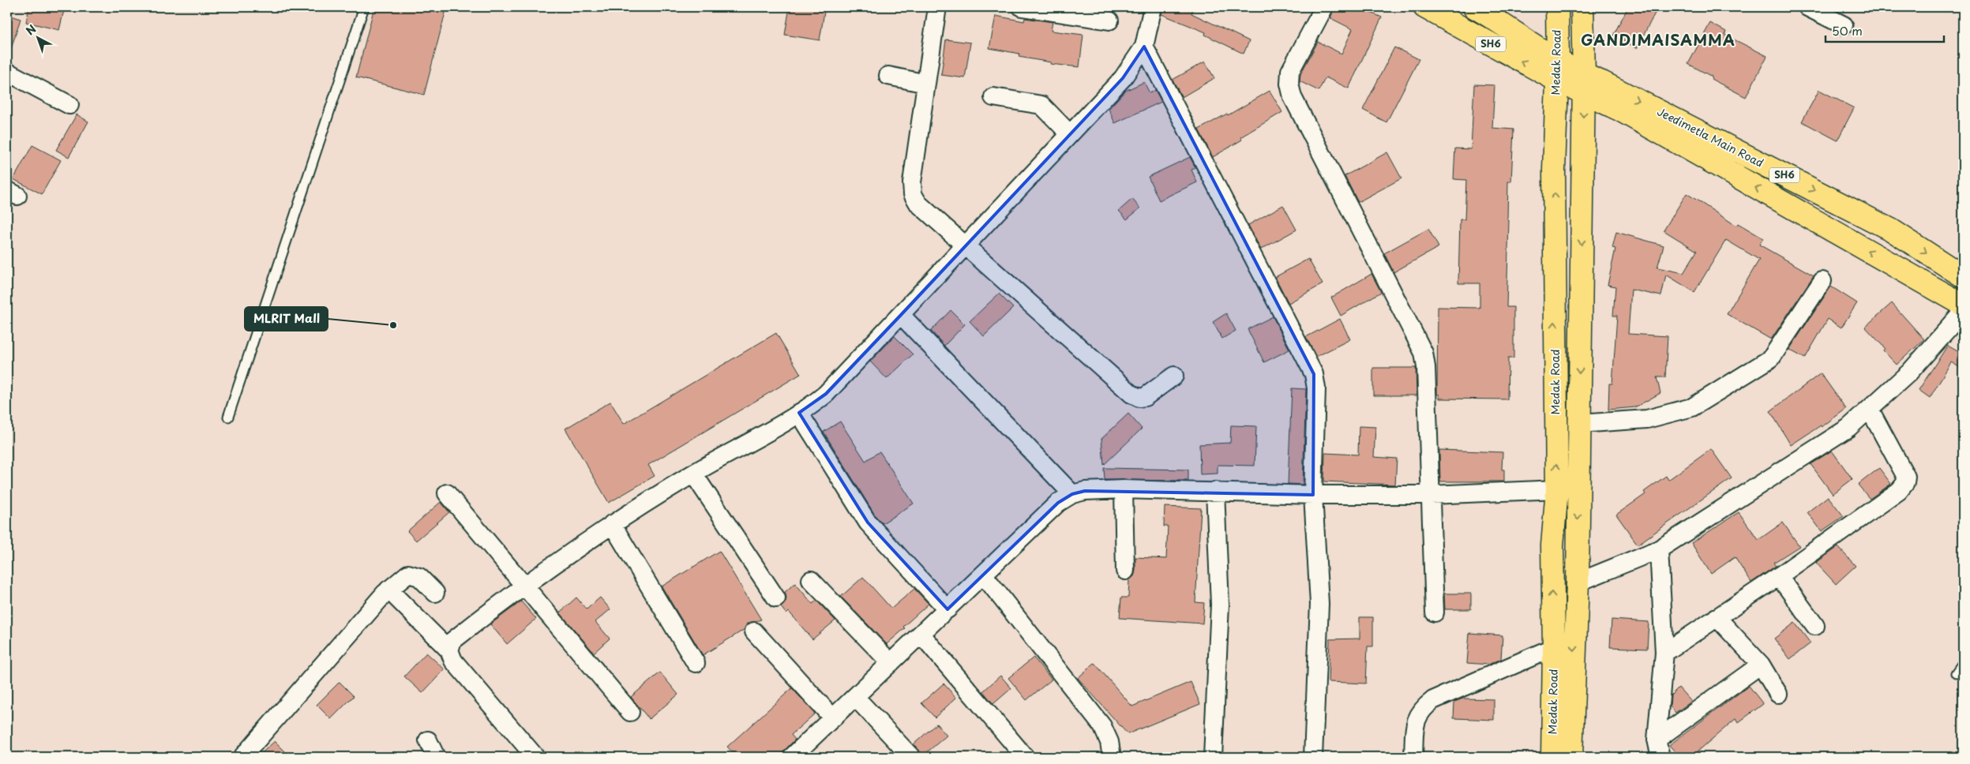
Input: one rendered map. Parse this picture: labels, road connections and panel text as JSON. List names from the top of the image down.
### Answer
{
  "streets": {
    "main road": ["SH6", "Medak Road", "Jeedimetla Main Road"]
  },
  "crossings": [
    ["SH6", "Medak Road"]
  ],
  "districts": ["GANDIMAISAMMA"],
  "places": ["MLRIT Mall"],
  "scale_bar": "50 m",
  "north": "top left"
}
